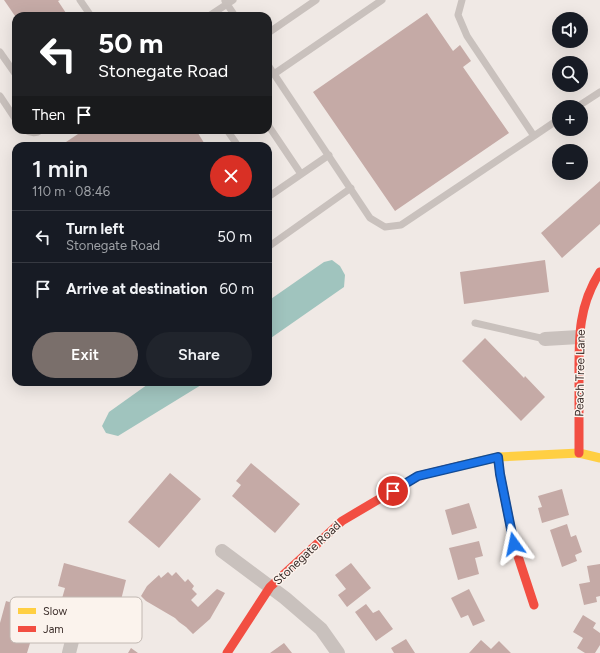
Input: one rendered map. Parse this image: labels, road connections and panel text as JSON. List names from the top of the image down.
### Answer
{
  "streets": {
    "street": ["Peach Tree Lane", "Stonegate Road"]
  },
  "crossings": [
    ["Peach Tree Lane", "Stonegate Road"]
  ],
  "legend": ["Slow", "Jam"],
  "page": {
    "map_buttons": ["+", "−"],
    "turn": ["50 m", "Stonegate Road"],
    "then": "Then",
    "heading": ["1 min", "110 m · 08:46"],
    "list": [
      {
        "name": "Turn left",
        "note": "Stonegate Road",
        "value": "50 m"
      },
      {
        "name": "Arrive at destination",
        "value": "60 m"
      }
    ],
    "buttons": ["Exit", "Share"]
  }
}
